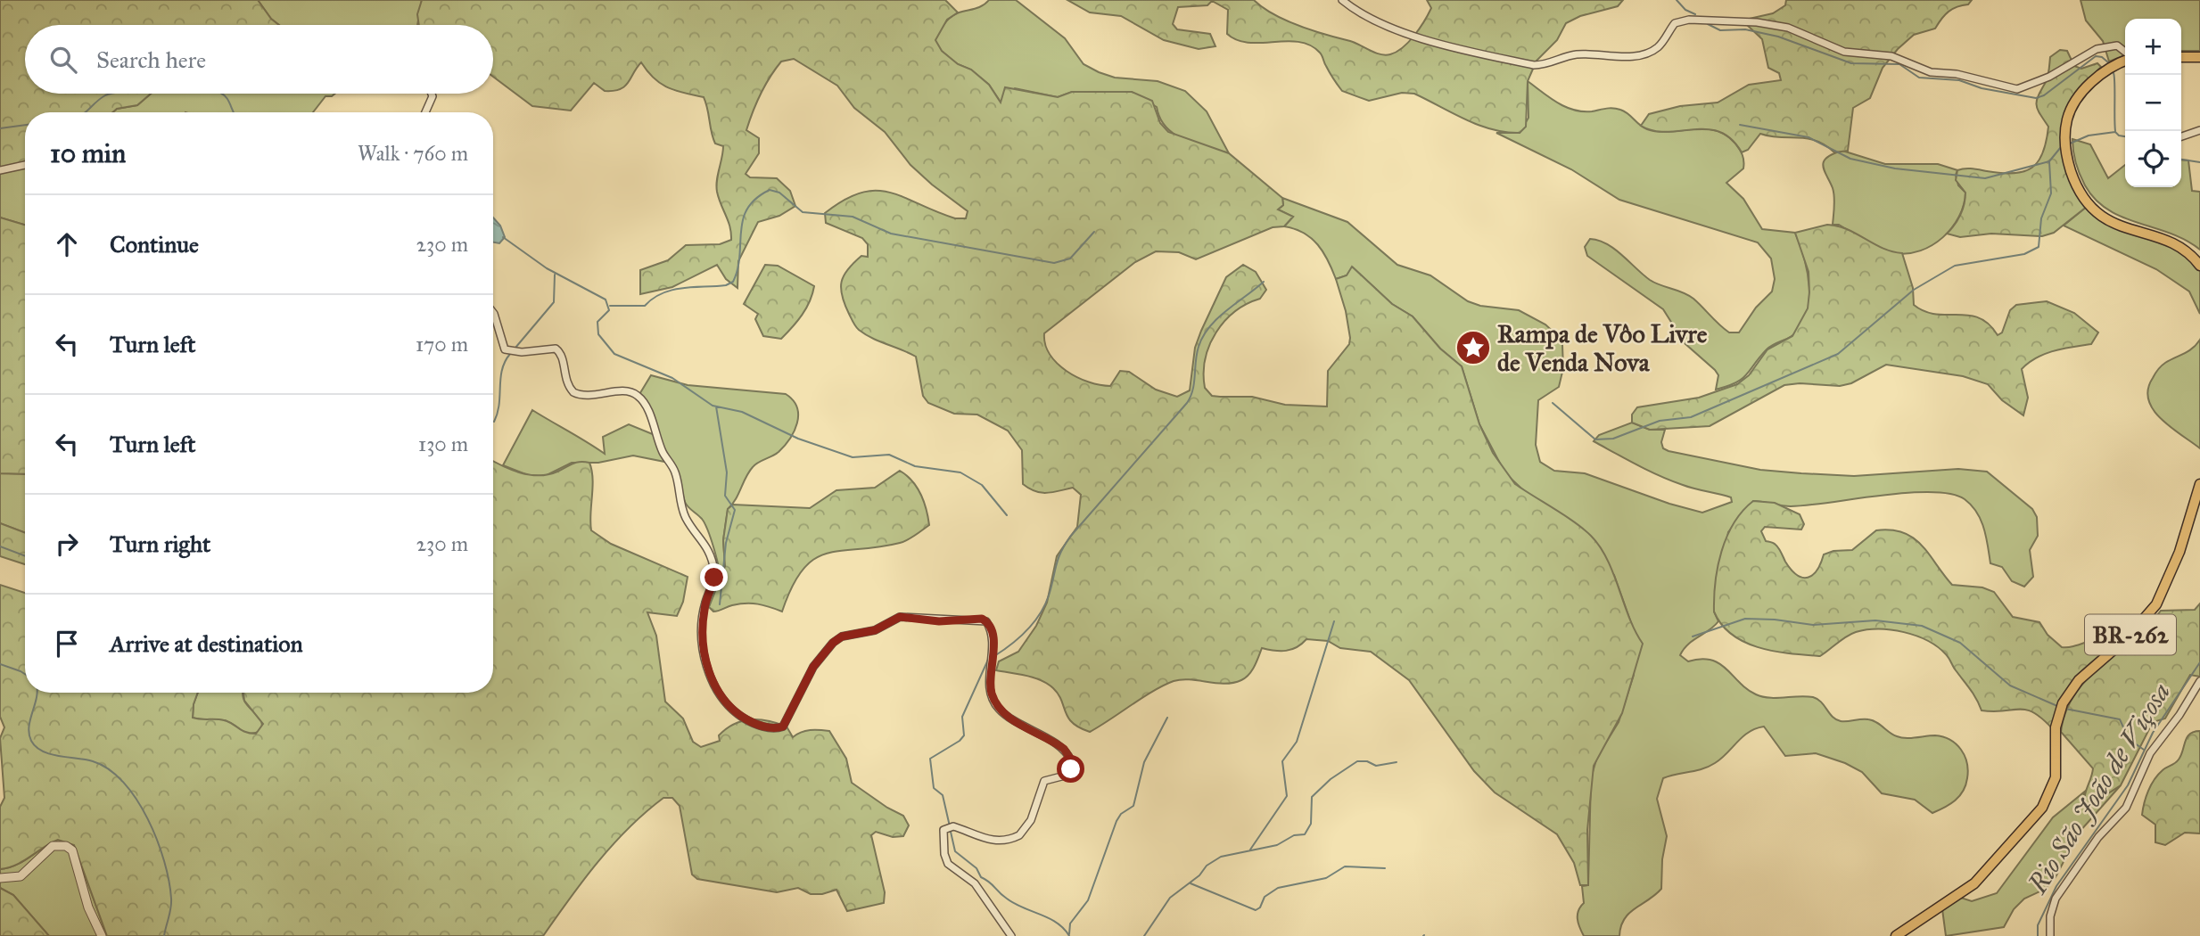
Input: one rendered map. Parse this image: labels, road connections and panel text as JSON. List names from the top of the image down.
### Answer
{
  "streets": {
    "highway": ["BR-262"]
  },
  "water": ["Rio São João de Viçosa"],
  "places": {
    "place": ["Rampa de Vôo Livre de Venda Nova"]
  },
  "page": {
    "map_buttons": ["+", "−"],
    "search": "Search here",
    "heading": ["10 min", "Walk · 760 m"],
    "list": [
      ["Continue", "230 m"],
      ["Turn left", "170 m"],
      ["Turn left", "130 m"],
      ["Turn right", "230 m"],
      "Arrive at destination"
    ]
  }
}
